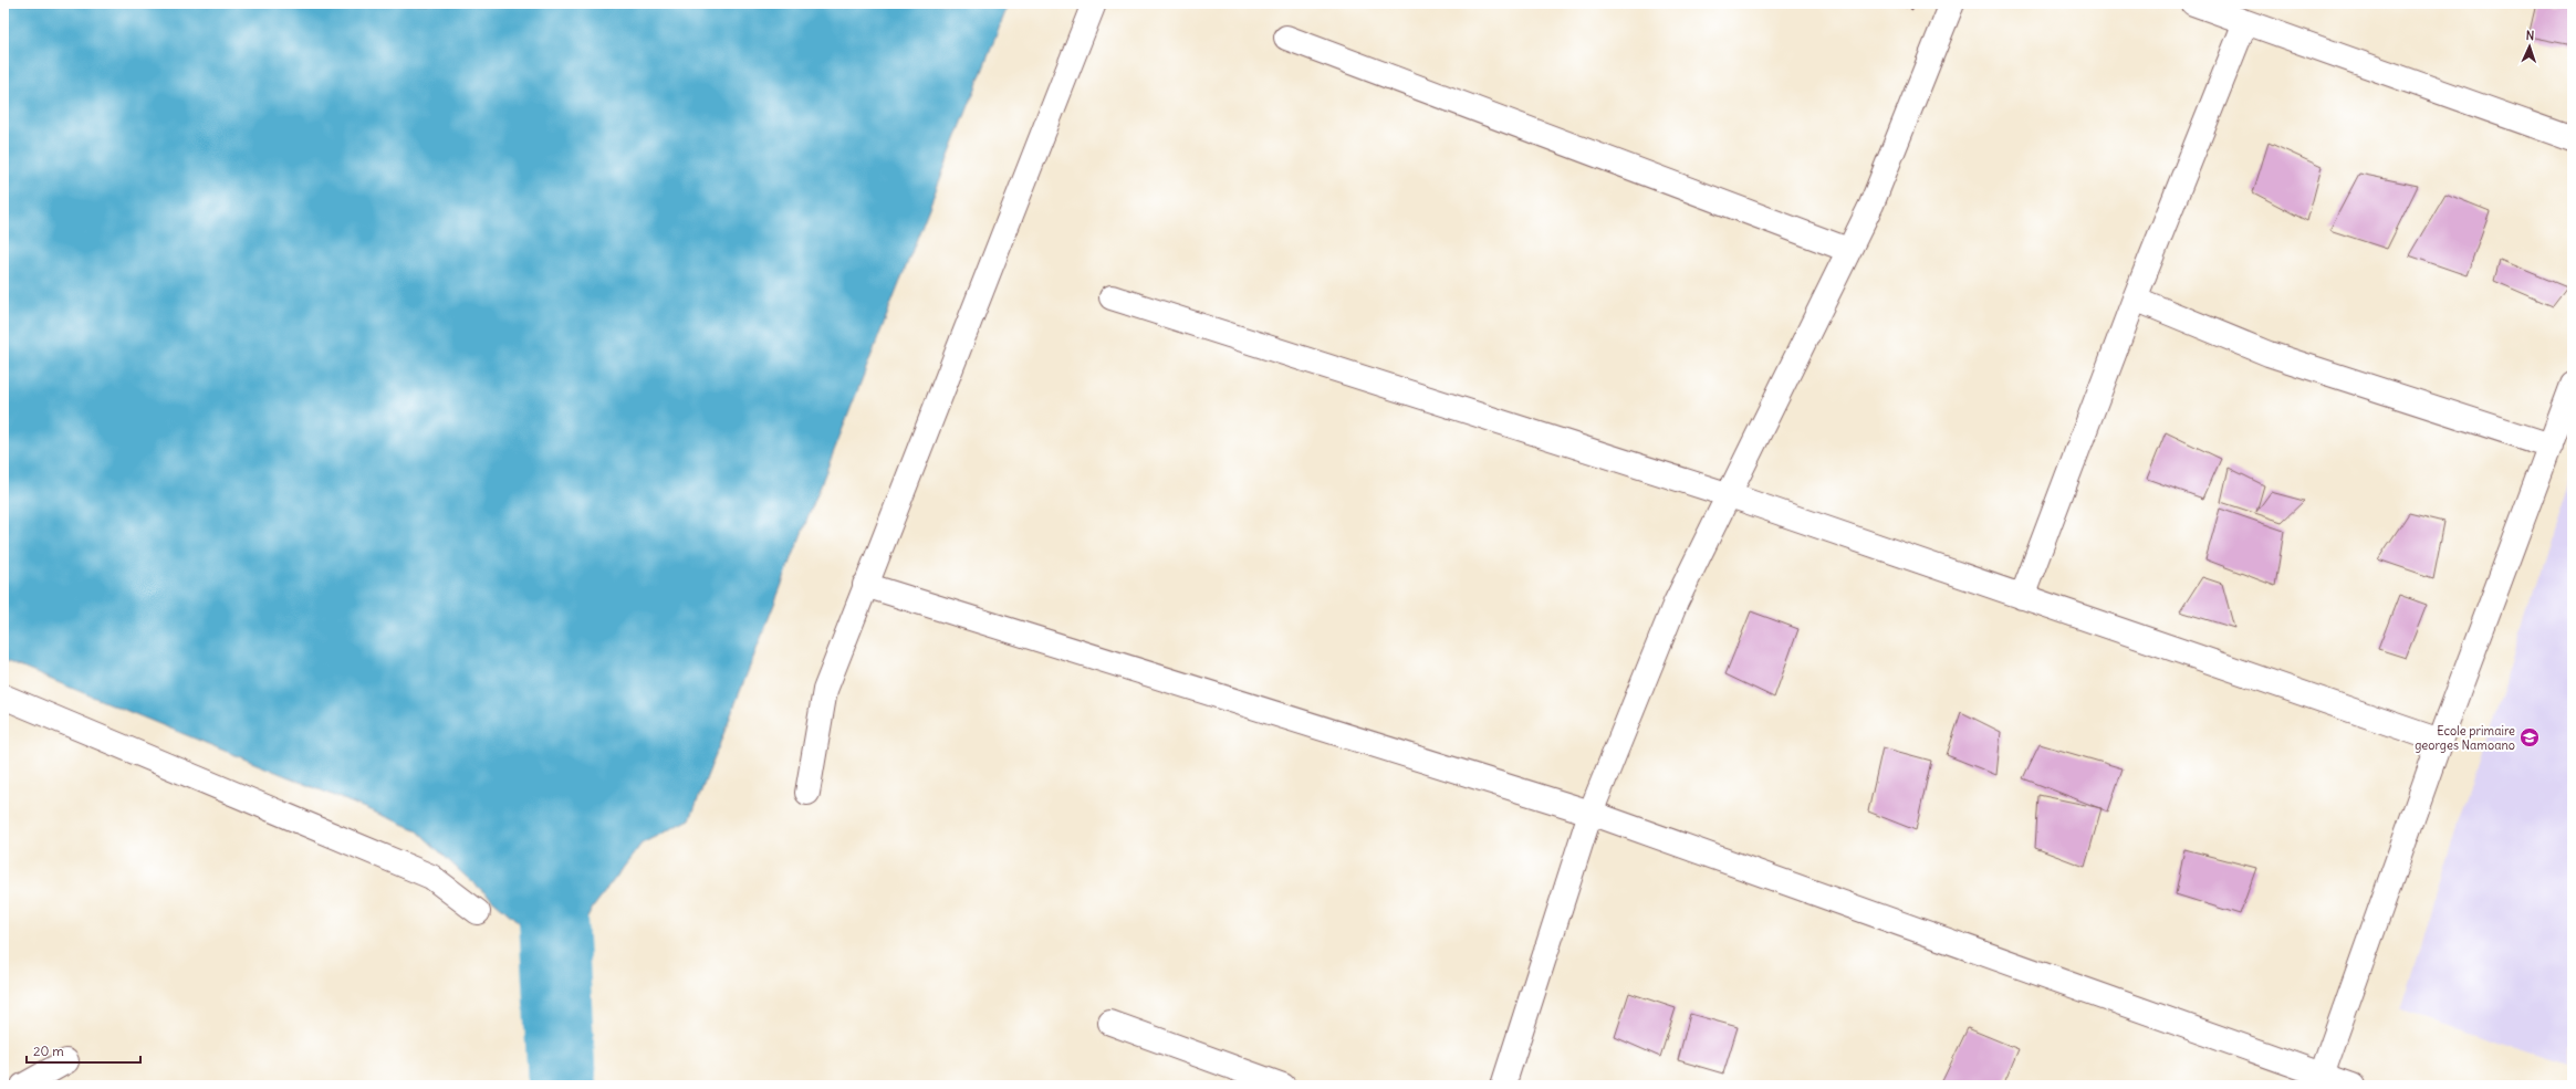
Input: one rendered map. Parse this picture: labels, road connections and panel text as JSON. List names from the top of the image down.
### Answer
{
  "places": {
    "school or university": ["Ecole primaire georges Namoano"]
  },
  "scale_bar": "20 m",
  "north": "top"
}
